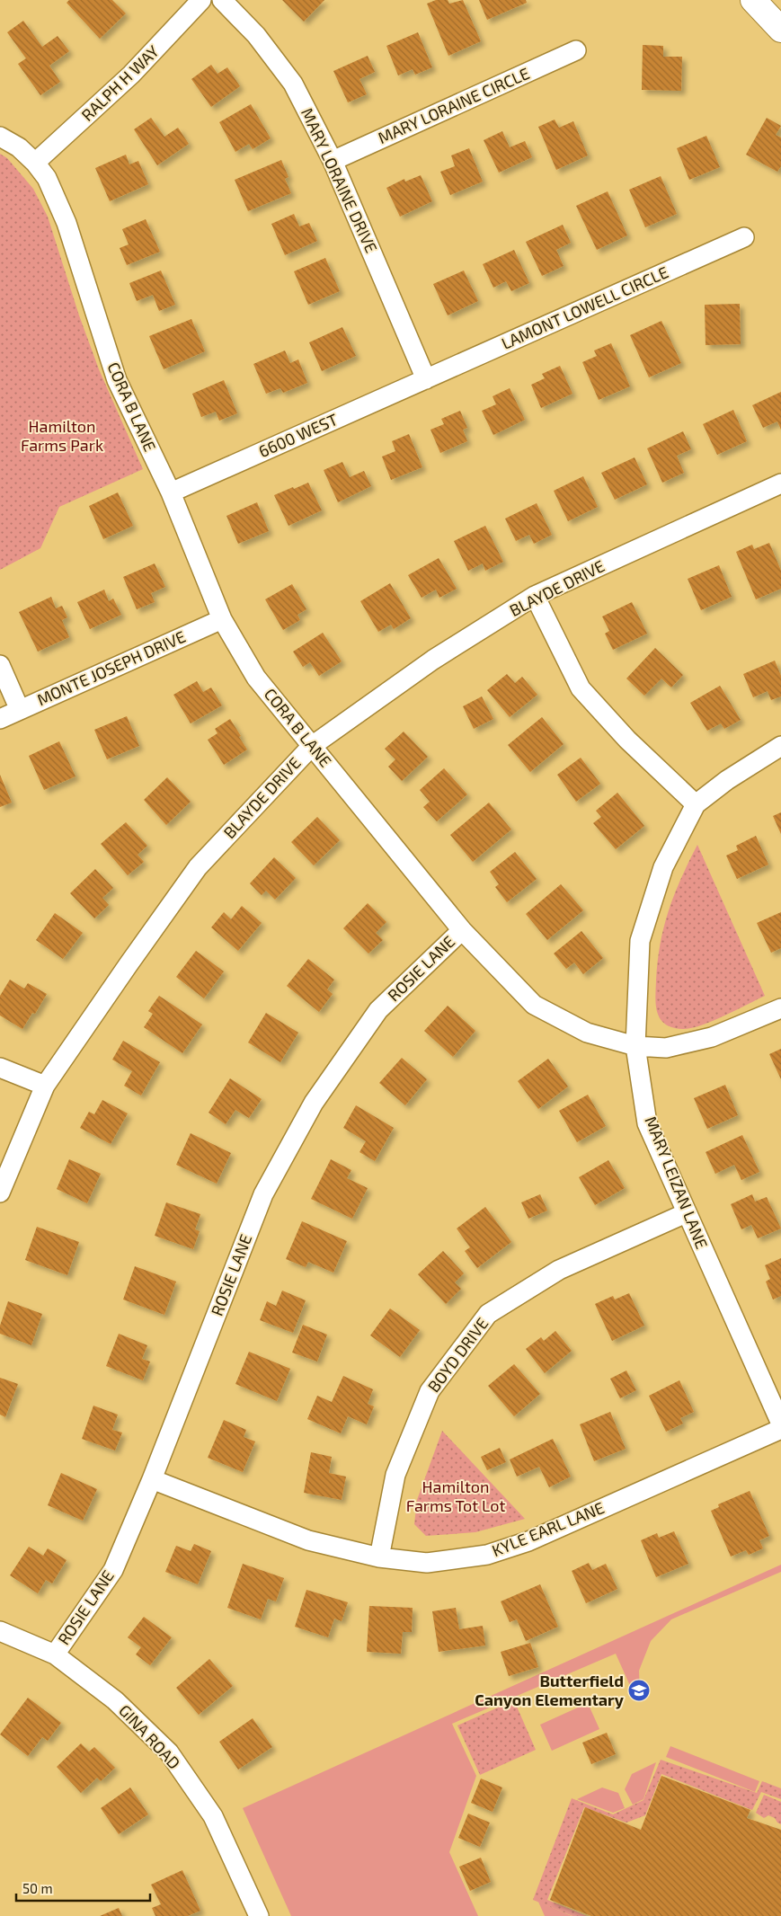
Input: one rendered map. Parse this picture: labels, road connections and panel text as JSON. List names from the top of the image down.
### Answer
{
  "streets": {
    "street": [
      "RALPH H WAY",
      "MARY LORAINE CIRCLE",
      "MARY LORAINE DRIVE",
      "LAMONT LOWELL CIRCLE",
      "CORA B LANE",
      "6600 WEST",
      "BLAYDE DRIVE",
      "MONTE JOSEPH DRIVE",
      "ROSIE LANE",
      "MARY LEIZAN LANE",
      "BOYD DRIVE",
      "KYLE EARL LANE",
      "GINA ROAD"
    ]
  },
  "crossings": [
    ["RALPH H WAY", "CORA B LANE"],
    ["MARY LORAINE CIRCLE", "MARY LORAINE DRIVE"],
    ["MARY LORAINE DRIVE", "LAMONT LOWELL CIRCLE"],
    ["MARY LORAINE DRIVE", "6600 WEST"],
    ["LAMONT LOWELL CIRCLE", "6600 WEST"],
    ["CORA B LANE", "6600 WEST"],
    ["CORA B LANE", "BLAYDE DRIVE"],
    ["CORA B LANE", "MONTE JOSEPH DRIVE"],
    ["CORA B LANE", "ROSIE LANE"],
    ["CORA B LANE", "MARY LEIZAN LANE"],
    ["ROSIE LANE", "KYLE EARL LANE"],
    ["ROSIE LANE", "GINA ROAD"],
    ["MARY LEIZAN LANE", "BOYD DRIVE"],
    ["BOYD DRIVE", "KYLE EARL LANE"]
  ],
  "parks": ["Hamilton Farms Park", "Hamilton Farms Tot Lot"],
  "places": {
    "school or university": ["Butterfield Canyon Elementary"]
  },
  "scale_bar": "50 m"
}
